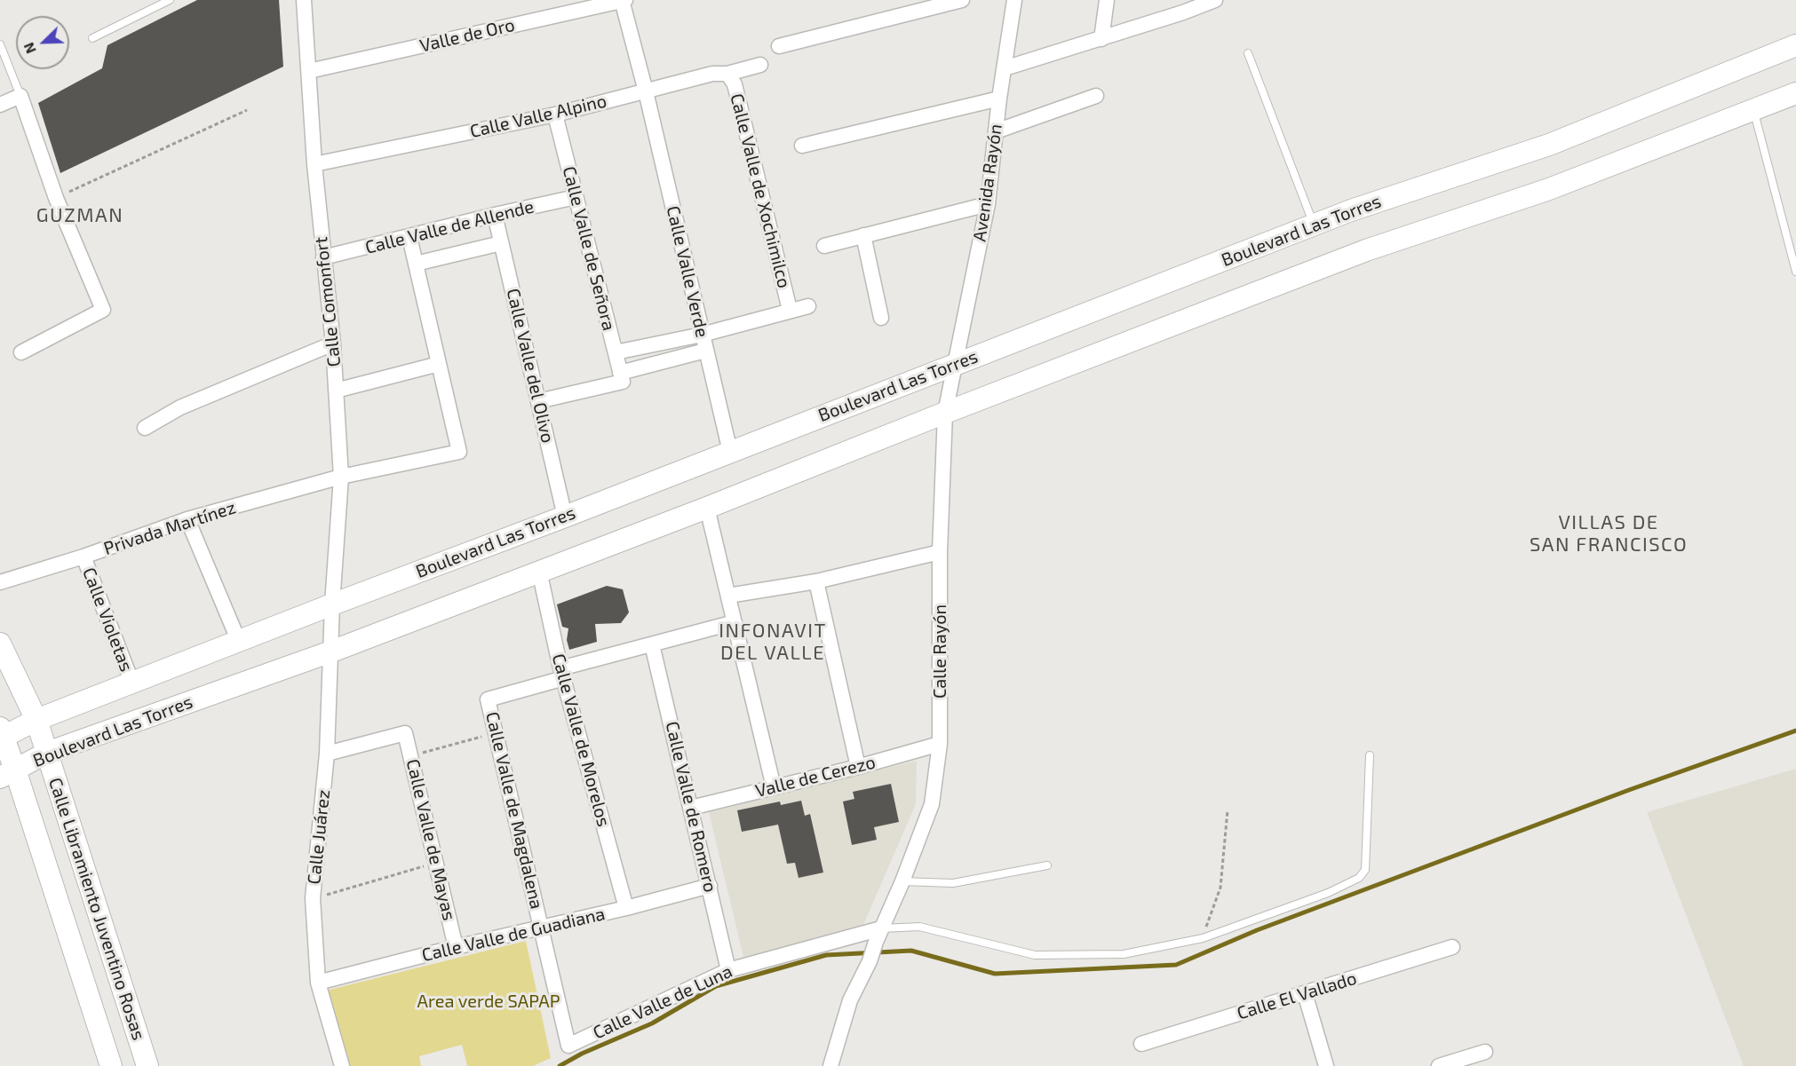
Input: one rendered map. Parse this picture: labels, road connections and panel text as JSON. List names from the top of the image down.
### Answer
{
  "streets": {
    "street": [
      "Valle de Oro",
      "Calle Valle Alpino",
      "Avenida Rayón",
      "Calle Valle de Xochimilco",
      "Calle Valle de Allende",
      "Boulevard Las Torres",
      "Calle Valle de Señora",
      "Calle Valle Verde",
      "Calle Comonfort",
      "Calle Valle del Olivo",
      "Privada Martínez",
      "Calle Violetas",
      "Calle Rayón",
      "Calle Valle de Morelos",
      "Valle de Cerezo",
      "Calle Valle de Romero",
      "Calle Valle de Magdalena",
      "Calle Juárez",
      "Calle Valle de Mayas",
      "Calle Libramiento Juventino Rosas",
      "Calle Valle de Guadiana",
      "Calle El Vallado",
      "Calle Valle de Luna"
    ]
  },
  "crossings": [
    ["Valle de Oro", "Calle Valle Verde"],
    ["Valle de Oro", "Calle Comonfort"],
    ["Calle Valle Alpino", "Calle Valle de Xochimilco"],
    ["Calle Valle Alpino", "Calle Valle de Señora"],
    ["Calle Valle Alpino", "Calle Valle Verde"],
    ["Calle Valle Alpino", "Calle Comonfort"],
    ["Avenida Rayón", "Boulevard Las Torres"],
    ["Avenida Rayón", "Calle Rayón"],
    ["Calle Valle de Allende", "Calle Valle de Señora"],
    ["Calle Valle de Allende", "Calle Comonfort"],
    ["Calle Valle de Allende", "Calle Valle del Olivo"],
    ["Boulevard Las Torres", "Calle Valle Verde"],
    ["Boulevard Las Torres", "Calle Comonfort"],
    ["Boulevard Las Torres", "Calle Valle del Olivo"],
    ["Boulevard Las Torres", "Calle Violetas"],
    ["Boulevard Las Torres", "Calle Rayón"],
    ["Boulevard Las Torres", "Calle Valle de Morelos"],
    ["Boulevard Las Torres", "Calle Juárez"],
    ["Boulevard Las Torres", "Calle Libramiento Juventino Rosas"],
    ["Calle Comonfort", "Privada Martínez"],
    ["Calle Comonfort", "Calle Juárez"],
    ["Privada Martínez", "Calle Violetas"],
    ["Calle Rayón", "Valle de Cerezo"],
    ["Calle Rayón", "Calle Valle de Luna"],
    ["Calle Valle de Morelos", "Calle Valle de Magdalena"],
    ["Calle Valle de Morelos", "Calle Valle de Guadiana"],
    ["Valle de Cerezo", "Calle Valle de Romero"],
    ["Calle Valle de Romero", "Calle Valle de Guadiana"],
    ["Calle Valle de Romero", "Calle Valle de Luna"],
    ["Calle Valle de Magdalena", "Calle Valle de Guadiana"],
    ["Calle Valle de Magdalena", "Calle Valle de Luna"],
    ["Calle Juárez", "Calle Valle de Mayas"],
    ["Calle Juárez", "Calle Valle de Guadiana"],
    ["Calle Valle de Mayas", "Calle Valle de Guadiana"]
  ],
  "districts": ["GUZMAN", "VILLAS DE SAN FRANCISCO", "INFONAVIT DEL VALLE"],
  "parks": ["Area verde SAPAP"],
  "north": "bottom left"
}
